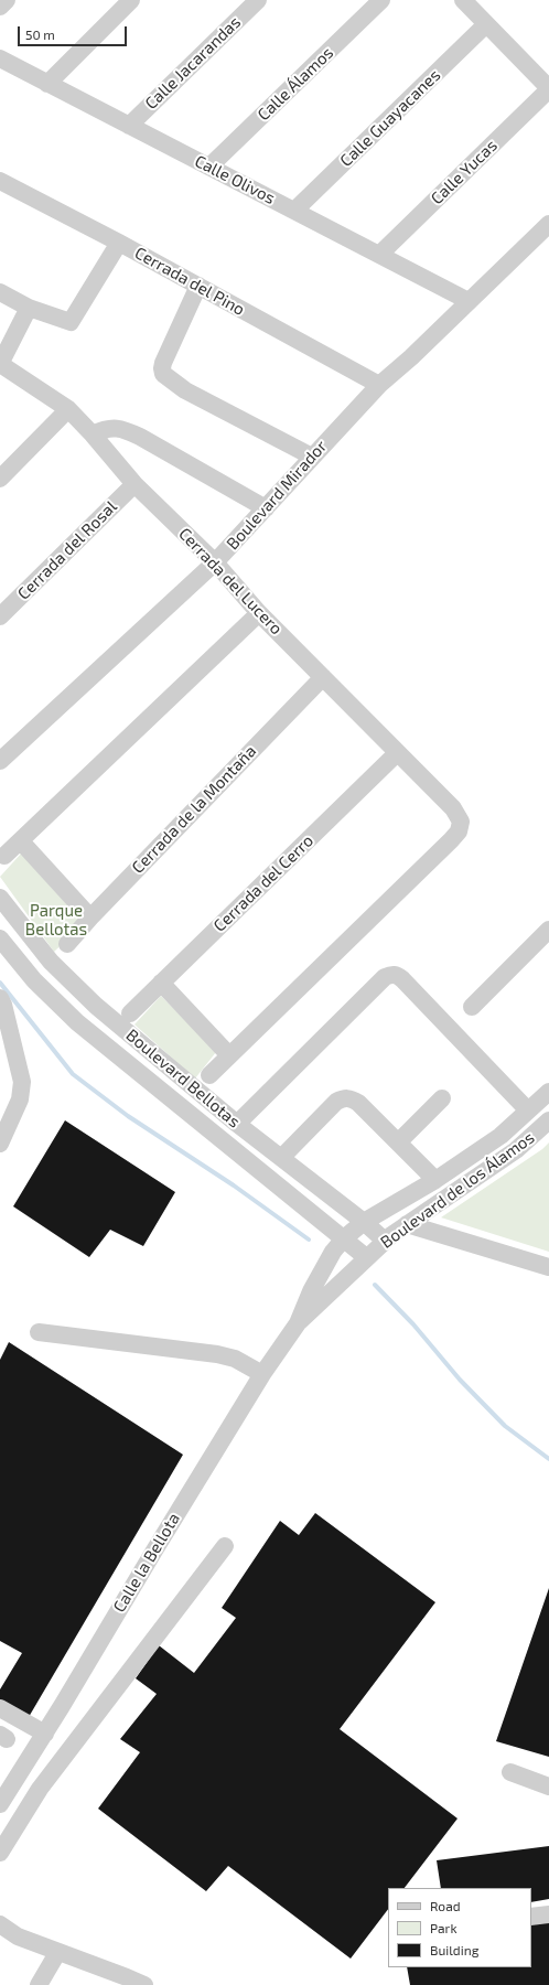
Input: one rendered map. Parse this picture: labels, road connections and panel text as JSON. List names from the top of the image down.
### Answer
{
  "streets": {
    "street": [
      "Calle Jacarandas",
      "Calle Álamos",
      "Calle Guayacanes",
      "Calle Yucas",
      "Calle Olivos",
      "Cerrada del Pino",
      "Boulevard Mirador",
      "Cerrada del Rosal",
      "Cerrada del Lucero",
      "Cerrada de la Montaña",
      "Cerrada del Cerro",
      "Boulevard Bellotas",
      "Boulevard de los Álamos",
      "Calle la Bellota"
    ]
  },
  "crossings": [
    ["Calle Jacarandas", "Calle Olivos"],
    ["Calle Álamos", "Calle Olivos"],
    ["Calle Guayacanes", "Calle Olivos"],
    ["Calle Yucas", "Calle Olivos"],
    ["Calle Olivos", "Boulevard Mirador"],
    ["Cerrada del Pino", "Boulevard Mirador"],
    ["Boulevard Mirador", "Cerrada del Lucero"],
    ["Cerrada del Rosal", "Cerrada del Lucero"],
    ["Cerrada del Lucero", "Cerrada de la Montaña"],
    ["Cerrada del Lucero", "Cerrada del Cerro"],
    ["Cerrada del Cerro", "Boulevard Bellotas"],
    ["Boulevard Bellotas", "Boulevard de los Álamos"],
    ["Boulevard Bellotas", "Calle la Bellota"],
    ["Boulevard de los Álamos", "Calle la Bellota"]
  ],
  "parks": ["Parque Bellotas"],
  "legend": ["Road", "Park", "Building"],
  "scale_bar": "50 m"
}
